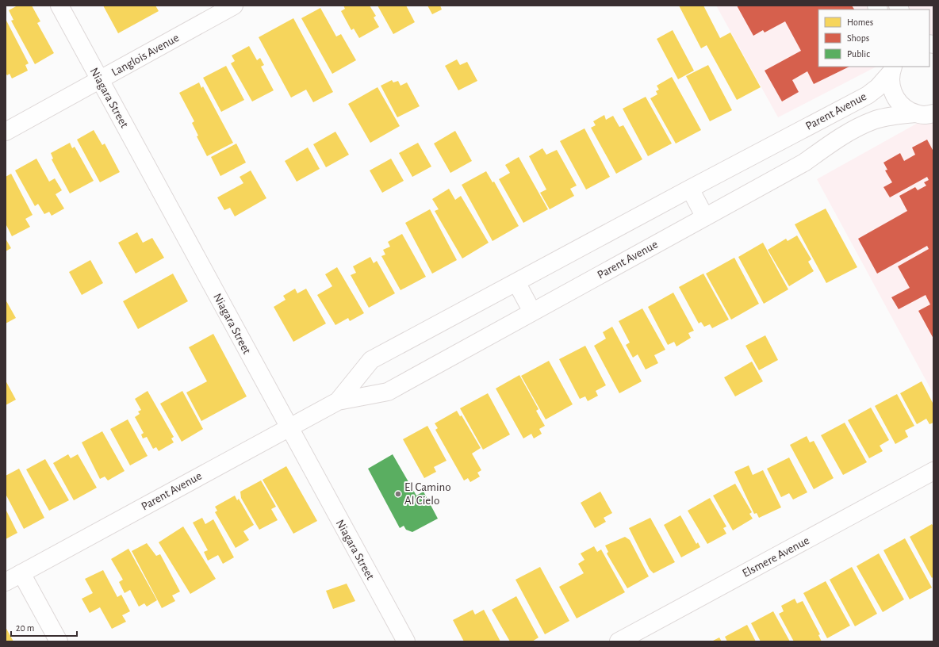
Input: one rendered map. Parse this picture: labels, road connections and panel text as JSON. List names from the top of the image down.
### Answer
{
  "streets": {
    "street": [
      "Langlois Avenue",
      "Niagara Street",
      "Parent Avenue",
      "Elsmere Avenue"
    ]
  },
  "crossings": [
    ["Langlois Avenue", "Niagara Street"],
    ["Niagara Street", "Parent Avenue"]
  ],
  "places": ["El Camino Al Cielo"],
  "legend": ["Homes", "Shops", "Public"],
  "scale_bar": "20 m"
}
